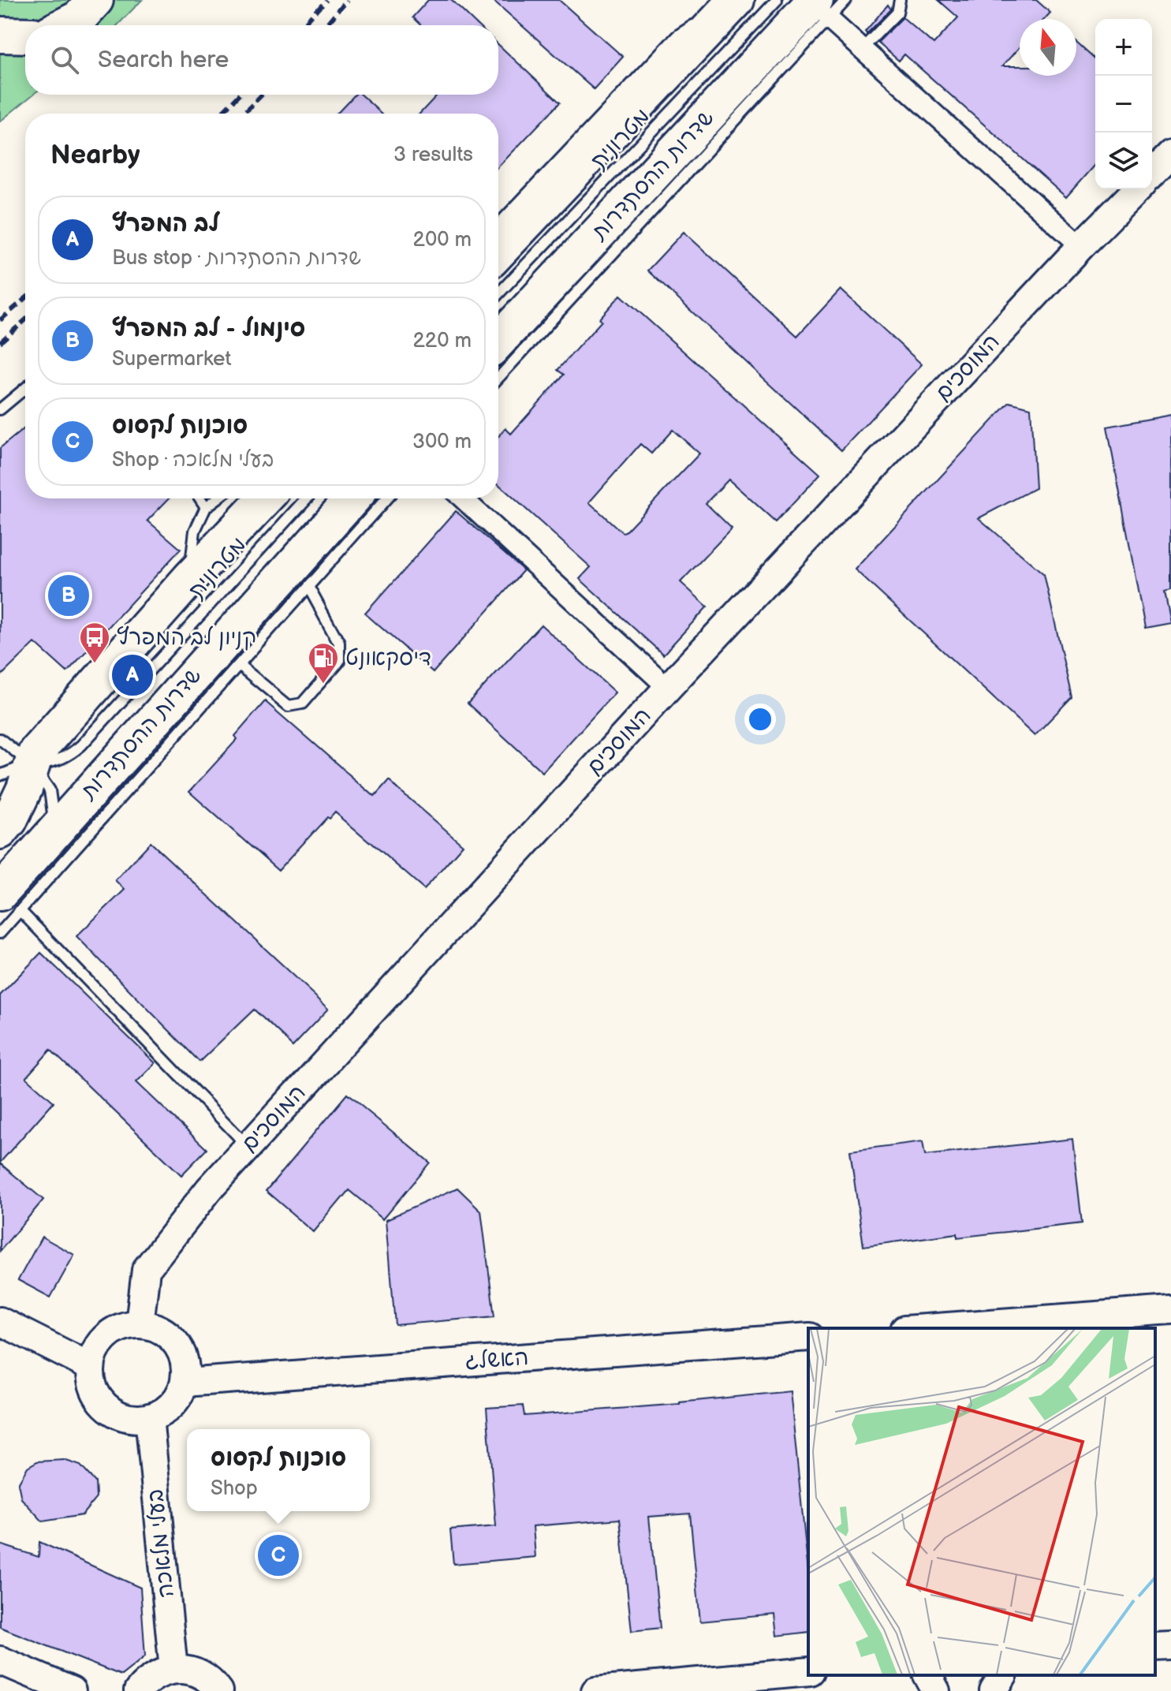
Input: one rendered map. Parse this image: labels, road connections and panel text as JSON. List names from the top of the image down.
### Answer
{
  "streets": {
    "highway": ["שדרות ההסתדרות"],
    "street": ["המוסכים", "האשלג", "בעלי מלאכה"],
    "lane": ["מטרונית"]
  },
  "crossings": [
    ["המוסכים", "האשלג"],
    ["המוסכים", "בעלי מלאכה"],
    ["האשלג", "בעלי מלאכה"]
  ],
  "places": {
    "bus stop": ["קניון לב המפרץ"],
    "fuel station": ["דיסקאונט"]
  },
  "north": "top",
  "page": {
    "map_buttons": ["+", "−"],
    "search": "Search here",
    "heading": ["Nearby", "3 results"],
    "list": [
      {
        "mark": "A",
        "name": "לב המפרץ",
        "note": "Bus stop · שדרות ההסתדרות",
        "value": "200 m"
      },
      {
        "mark": "B",
        "name": "סינמול - לב המפרץ",
        "note": "Supermarket",
        "value": "220 m"
      },
      {
        "mark": "C",
        "name": "סוכנות לקסוס",
        "note": "Shop · בעלי מלאכה",
        "value": "300 m"
      }
    ],
    "pins": ["B", "A", "C"],
    "popup": ["סוכנות לקסוס", "Shop"]
  }
}
